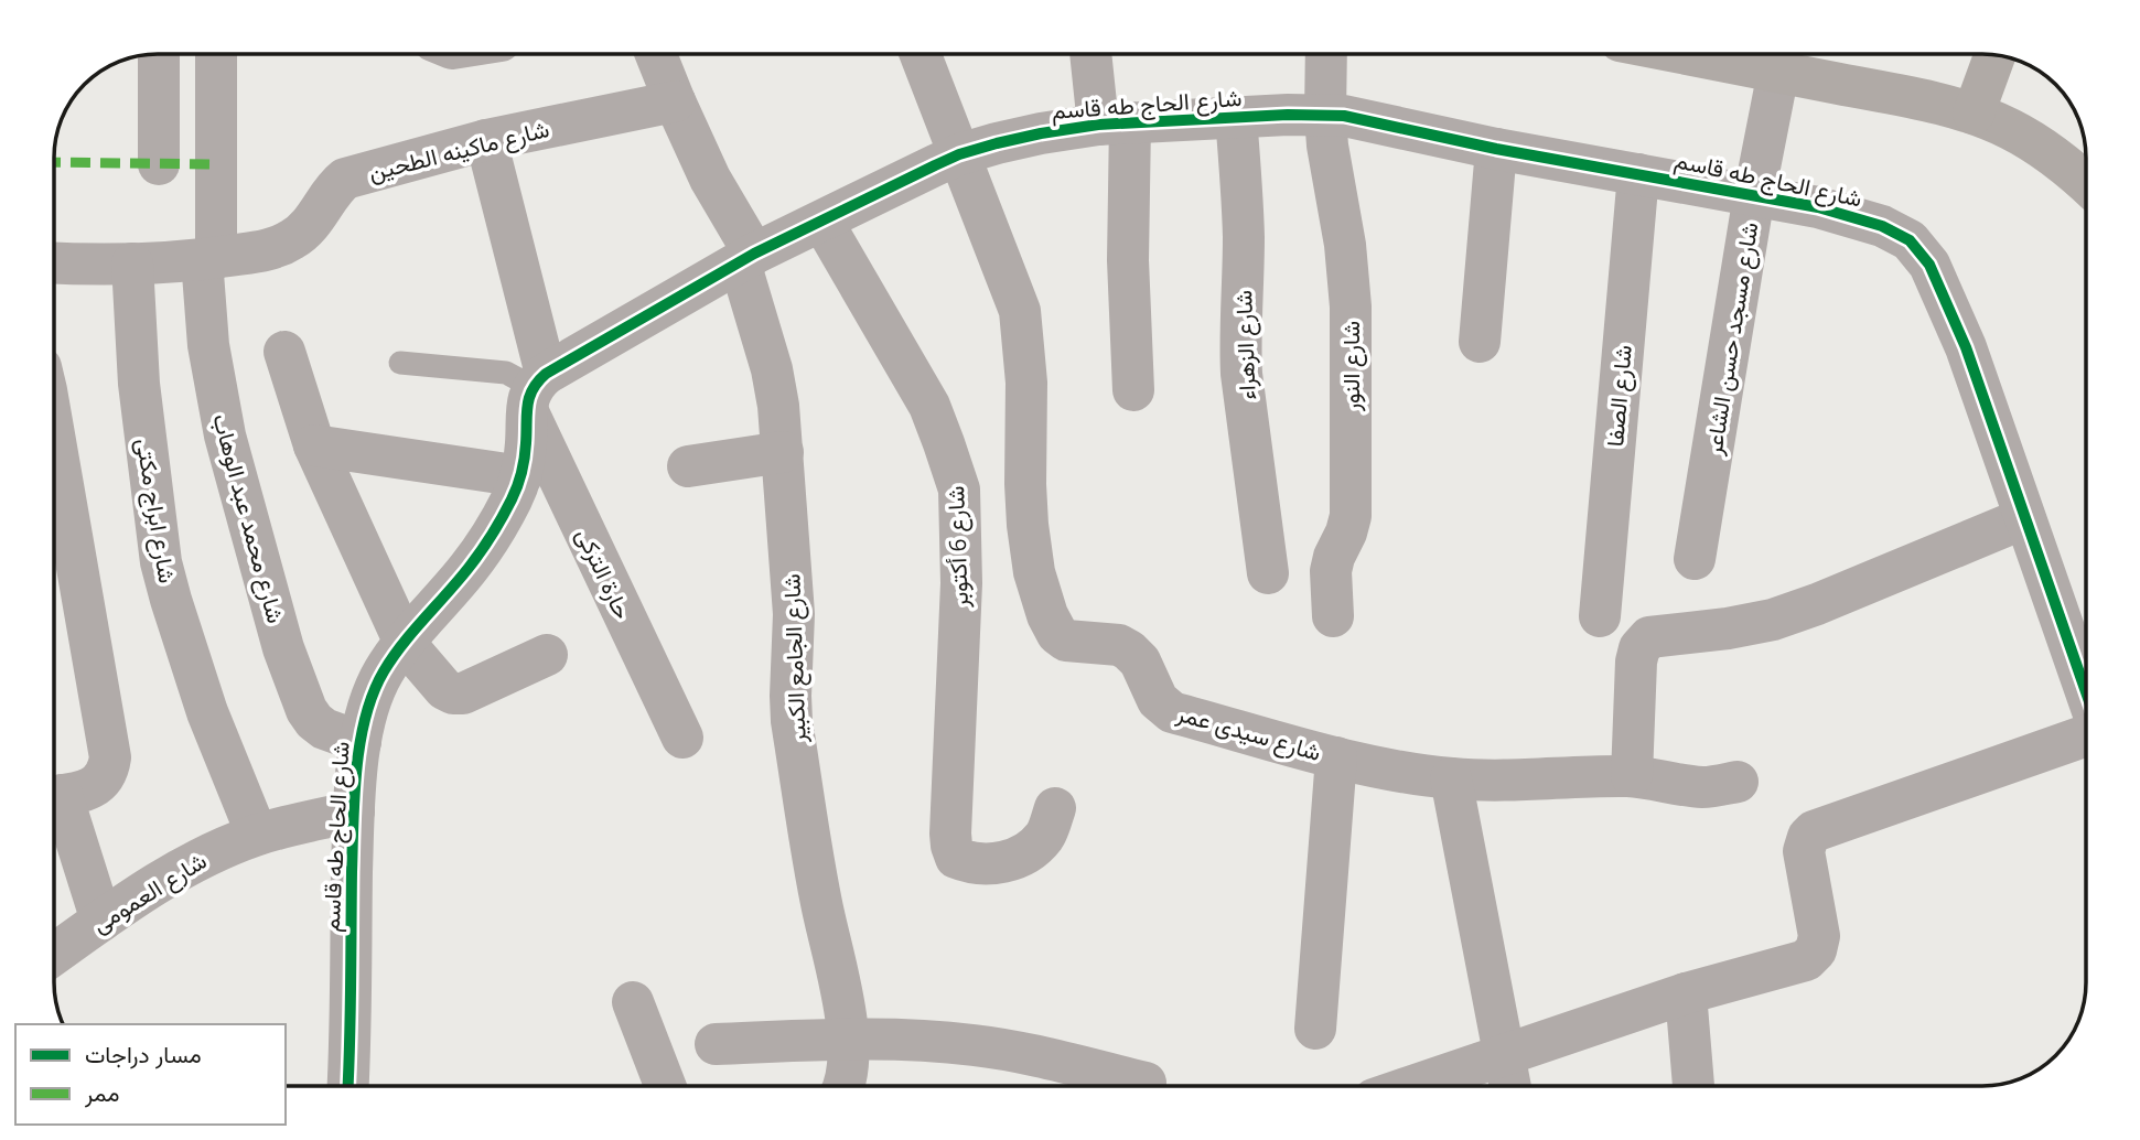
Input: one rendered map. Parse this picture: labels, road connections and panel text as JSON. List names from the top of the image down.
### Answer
{
  "streets": {
    "street": [
      "شارع الحاج طه قاسم",
      "شارع ماكينه الطحين",
      "شارع مسجد حسن الشاعر",
      "شارع الزهراء",
      "شارع النور",
      "شارع الصفا",
      "شارع ابراج مكتى",
      "شارع محمد عبد الوهاب",
      "شارع 6 أكتوبر",
      "حارة التركى",
      "شارع الجامع الكبير",
      "شارع سيدى عمر",
      "شارع العمومى"
    ]
  },
  "crossings": [
    ["شارع الحاج طه قاسم", "شارع مسجد حسن الشاعر"],
    ["شارع الحاج طه قاسم", "شارع الزهراء"],
    ["شارع الحاج طه قاسم", "شارع النور"],
    ["شارع الحاج طه قاسم", "شارع الصفا"],
    ["شارع الحاج طه قاسم", "شارع محمد عبد الوهاب"],
    ["شارع الحاج طه قاسم", "شارع 6 أكتوبر"],
    ["شارع الحاج طه قاسم", "حارة التركى"],
    ["شارع الحاج طه قاسم", "شارع الجامع الكبير"],
    ["شارع الحاج طه قاسم", "شارع سيدى عمر"],
    ["شارع الحاج طه قاسم", "شارع العمومى"],
    ["شارع ماكينه الطحين", "شارع ابراج مكتى"],
    ["شارع ماكينه الطحين", "شارع محمد عبد الوهاب"],
    ["شارع ماكينه الطحين", "شارع الجامع الكبير"],
    ["شارع ابراج مكتى", "شارع العمومى"]
  ],
  "legend": ["مسار دراجات", "ممر"]
}
